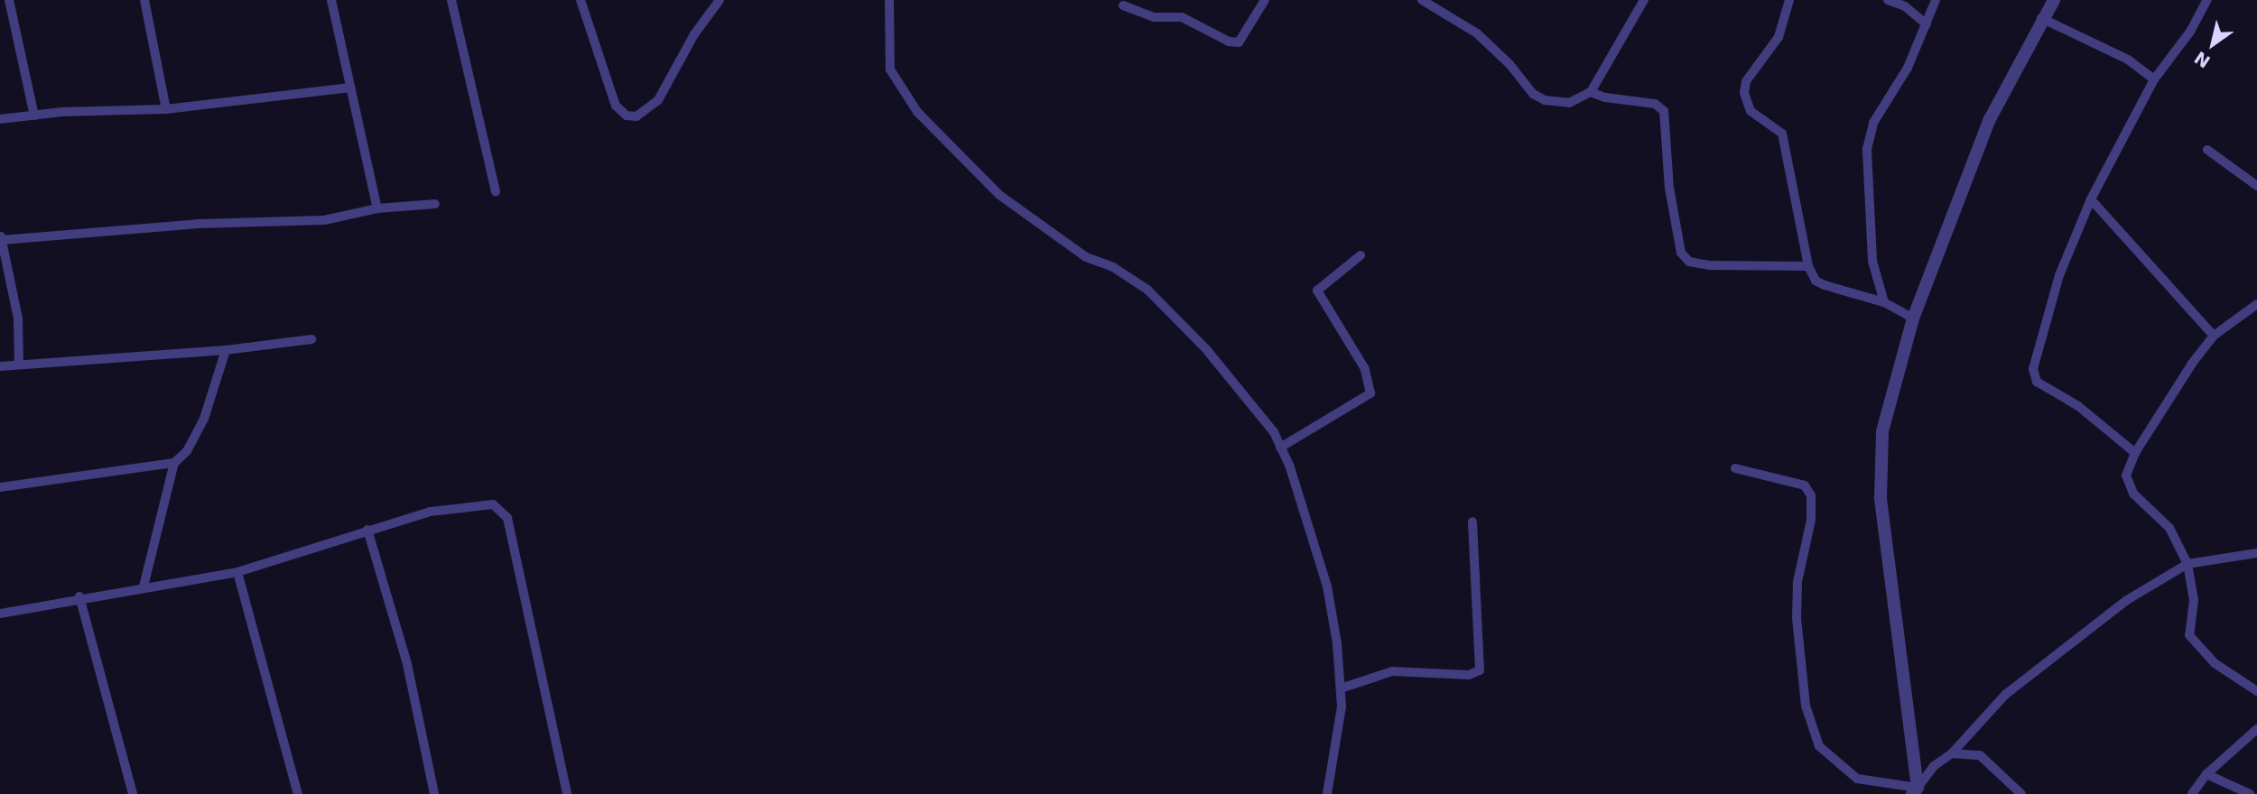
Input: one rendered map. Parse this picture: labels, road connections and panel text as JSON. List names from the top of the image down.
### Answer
{
  "north": "bottom left"
}
